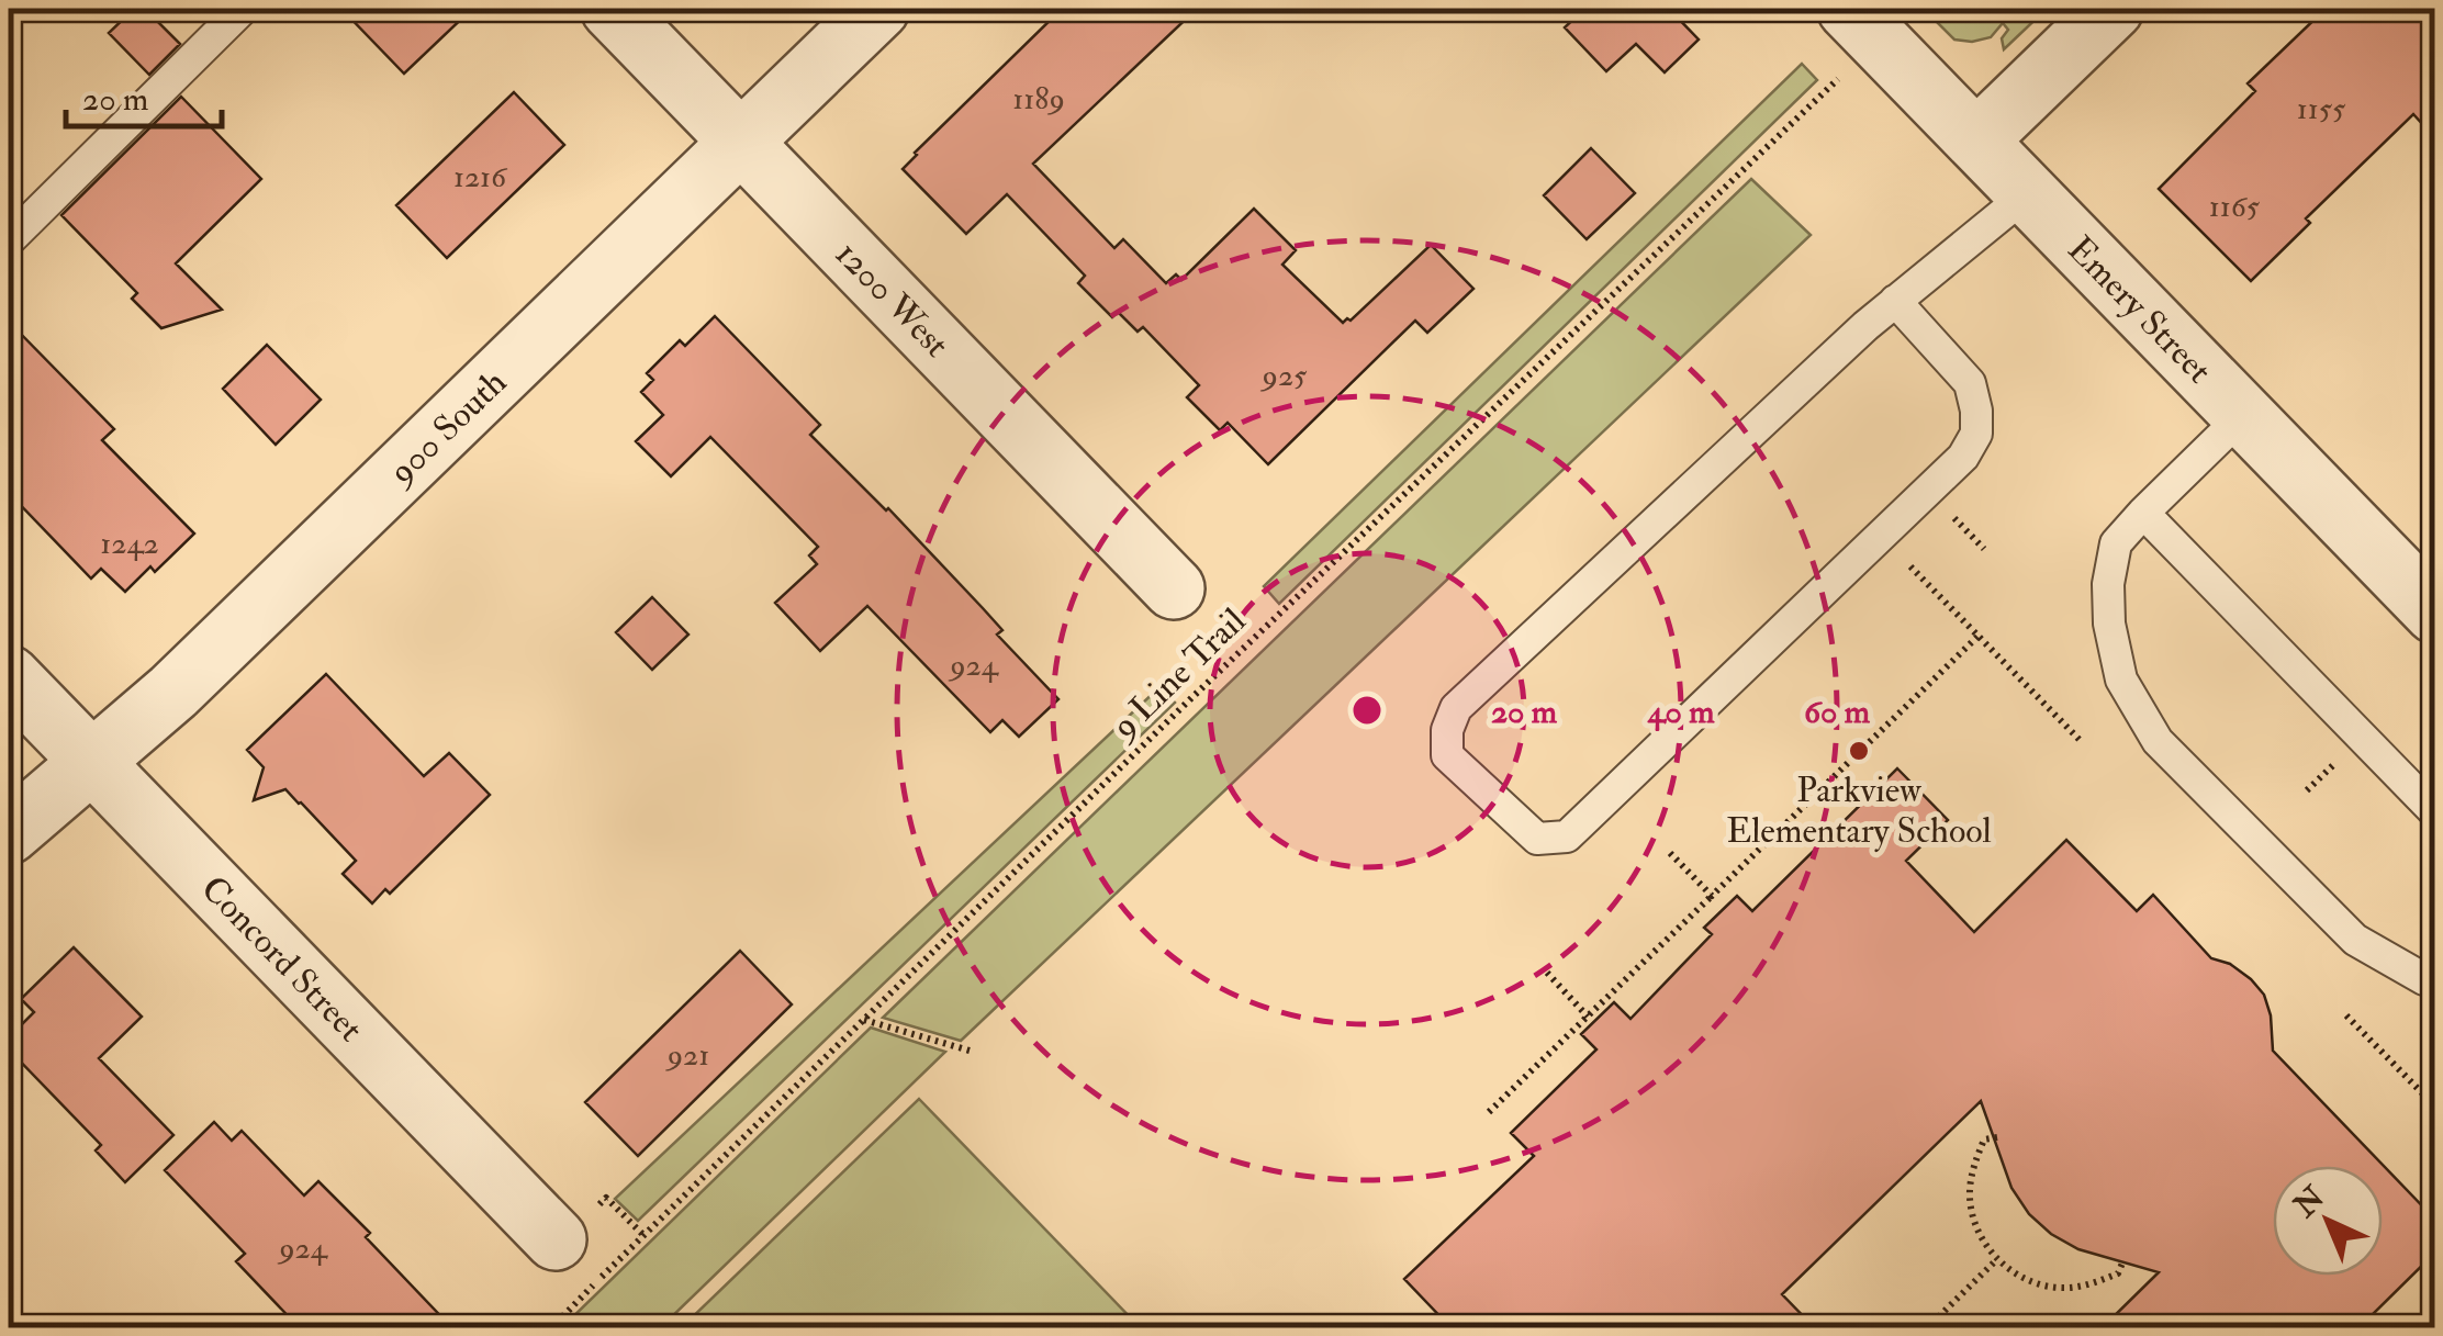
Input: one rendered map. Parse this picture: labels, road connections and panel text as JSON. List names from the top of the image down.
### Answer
{
  "streets": {
    "street": [
      "1200 West",
      "Emery Street",
      "900 South",
      "Concord Street"
    ],
    "path": ["9 Line Trail"]
  },
  "crossings": [
    ["1200 West", "900 South"],
    ["900 South", "Concord Street"]
  ],
  "places": ["Parkview Elementary School"],
  "house_numbers": [
    "1189",
    "1155",
    "1216",
    "1165",
    "925",
    "1242",
    "924",
    "921",
    "924"
  ],
  "scale_bar": "20 m",
  "north": "top left",
  "rings": ["20 m", "40 m", "60 m"]
}
